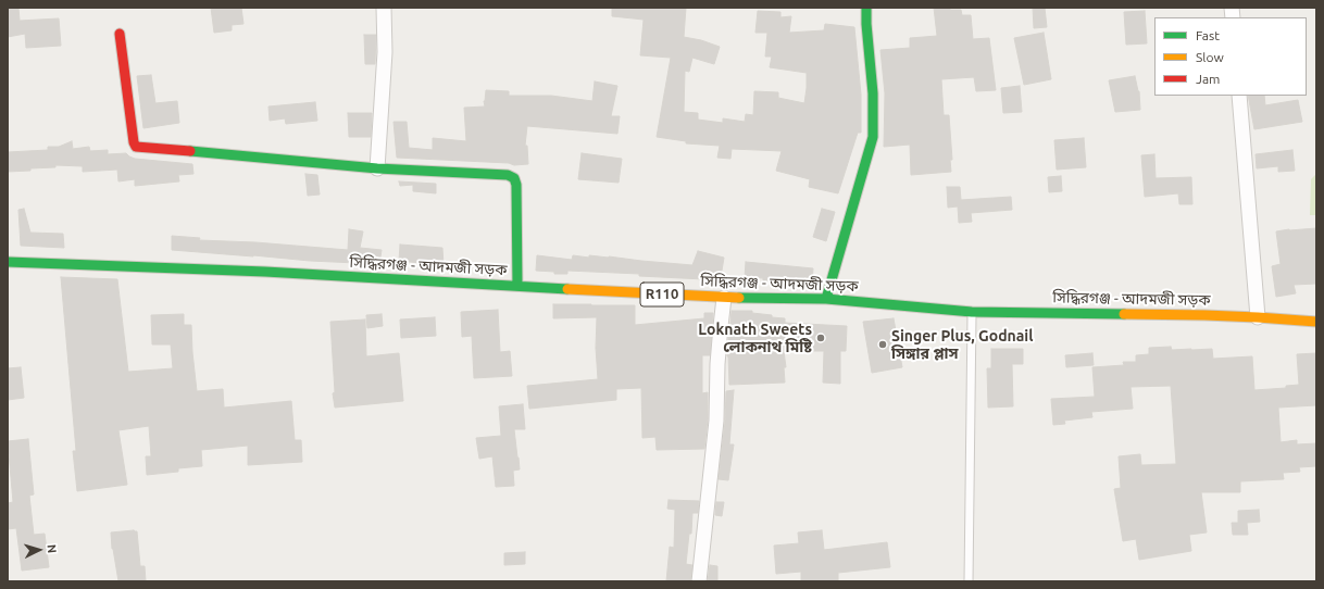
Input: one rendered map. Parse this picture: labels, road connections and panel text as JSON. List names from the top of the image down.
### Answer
{
  "streets": {
    "main road": ["সিদ্ধিরগঞ্জ - আদমজী সড়ক", "R110"]
  },
  "places": ["Loknath Sweets লোকনাথ মিষ্টি", "Singer Plus, Godnail সিঙ্গার প্লাস"],
  "legend": ["Fast", "Slow", "Jam"],
  "north": "right"
}
